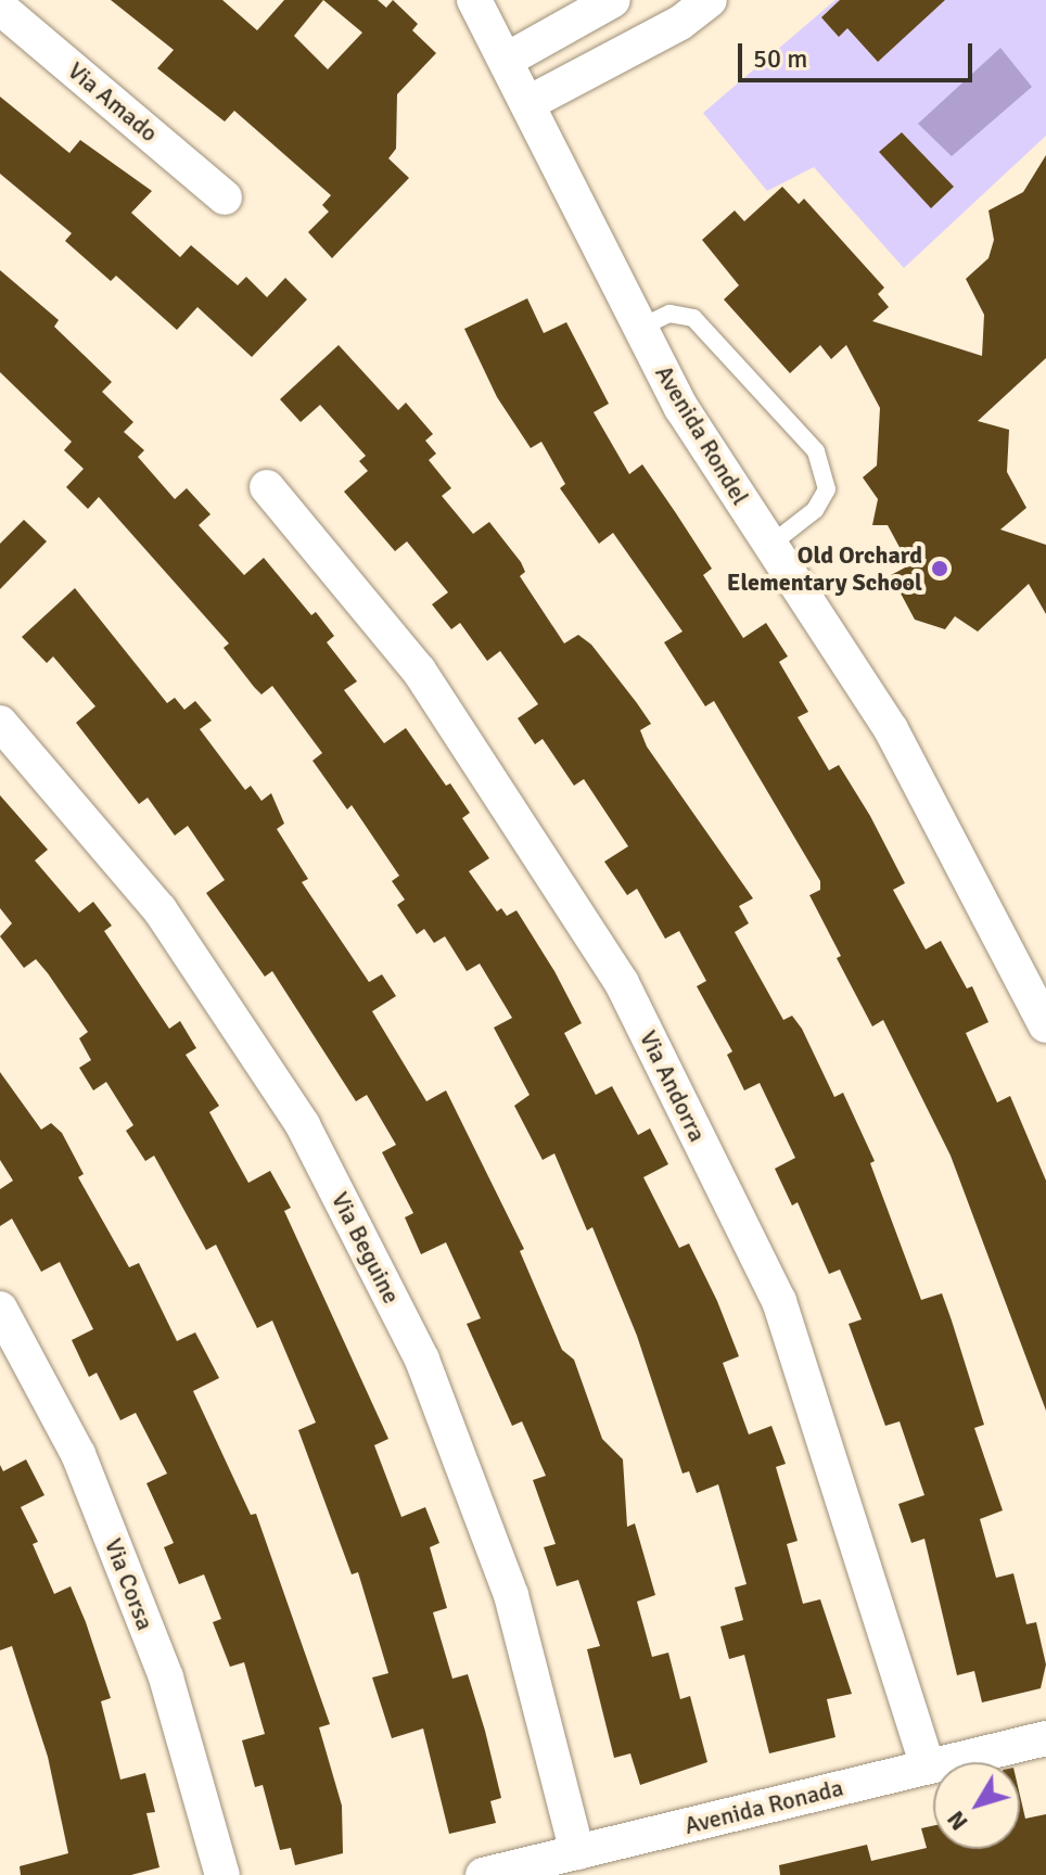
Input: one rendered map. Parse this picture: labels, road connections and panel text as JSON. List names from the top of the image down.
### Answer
{
  "streets": {
    "street": [
      "Via Amado",
      "Avenida Rondel",
      "Via Andorra",
      "Via Beguine",
      "Via Corsa",
      "Avenida Ronada"
    ]
  },
  "crossings": [
    ["Via Andorra", "Avenida Ronada"],
    ["Via Beguine", "Avenida Ronada"]
  ],
  "places": ["Old Orchard Elementary School"],
  "scale_bar": "50 m",
  "north": "bottom left"
}
